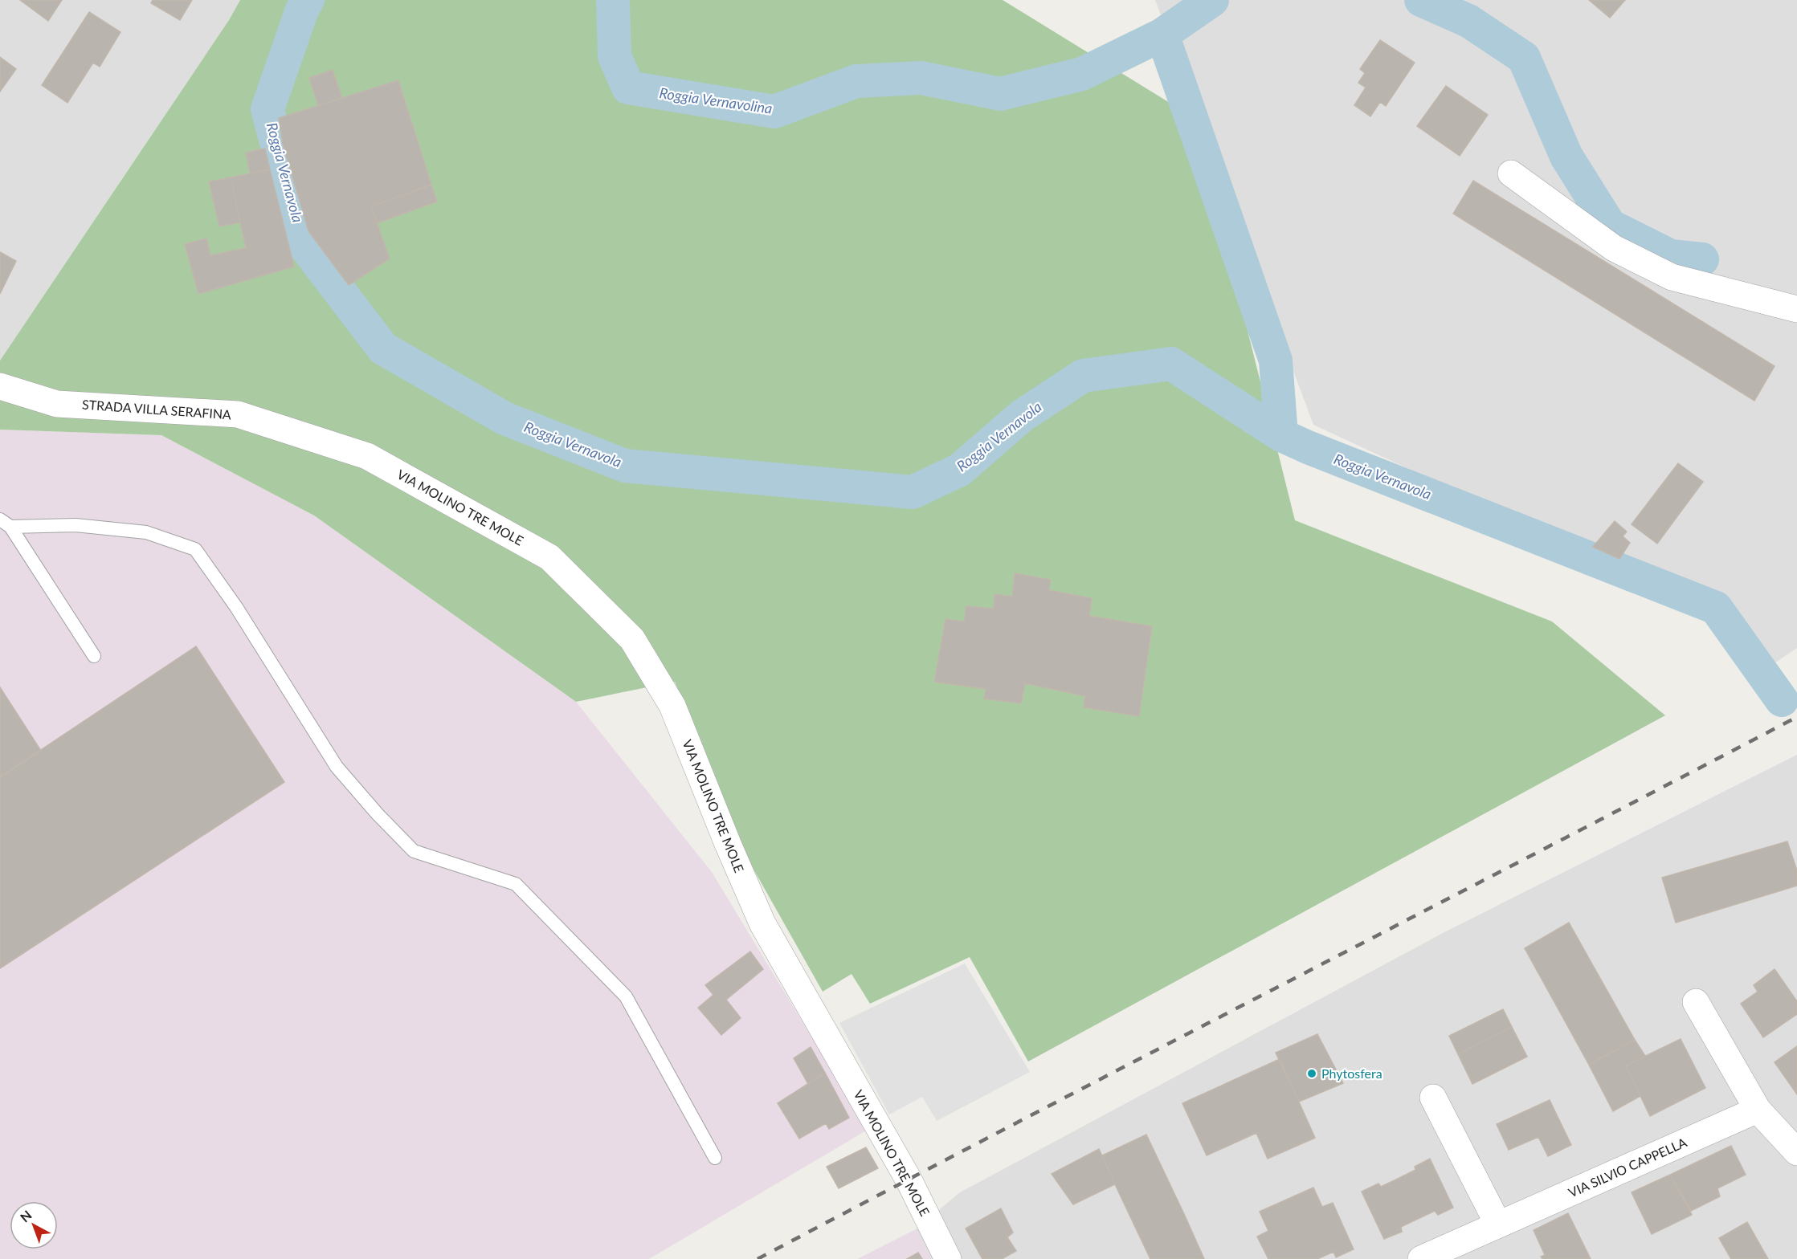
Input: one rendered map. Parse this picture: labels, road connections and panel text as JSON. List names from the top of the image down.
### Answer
{
  "streets": {
    "street": ["STRADA VILLA SERAFINA", "VIA MOLINO TRE MOLE", "VIA SILVIO CAPPELLA"]
  },
  "crossings": [
    ["STRADA VILLA SERAFINA", "VIA MOLINO TRE MOLE"]
  ],
  "water": ["Roggia Vernavolina", "Roggia Vernavola"],
  "places": ["Phytosfera"],
  "north": "top left"
}
